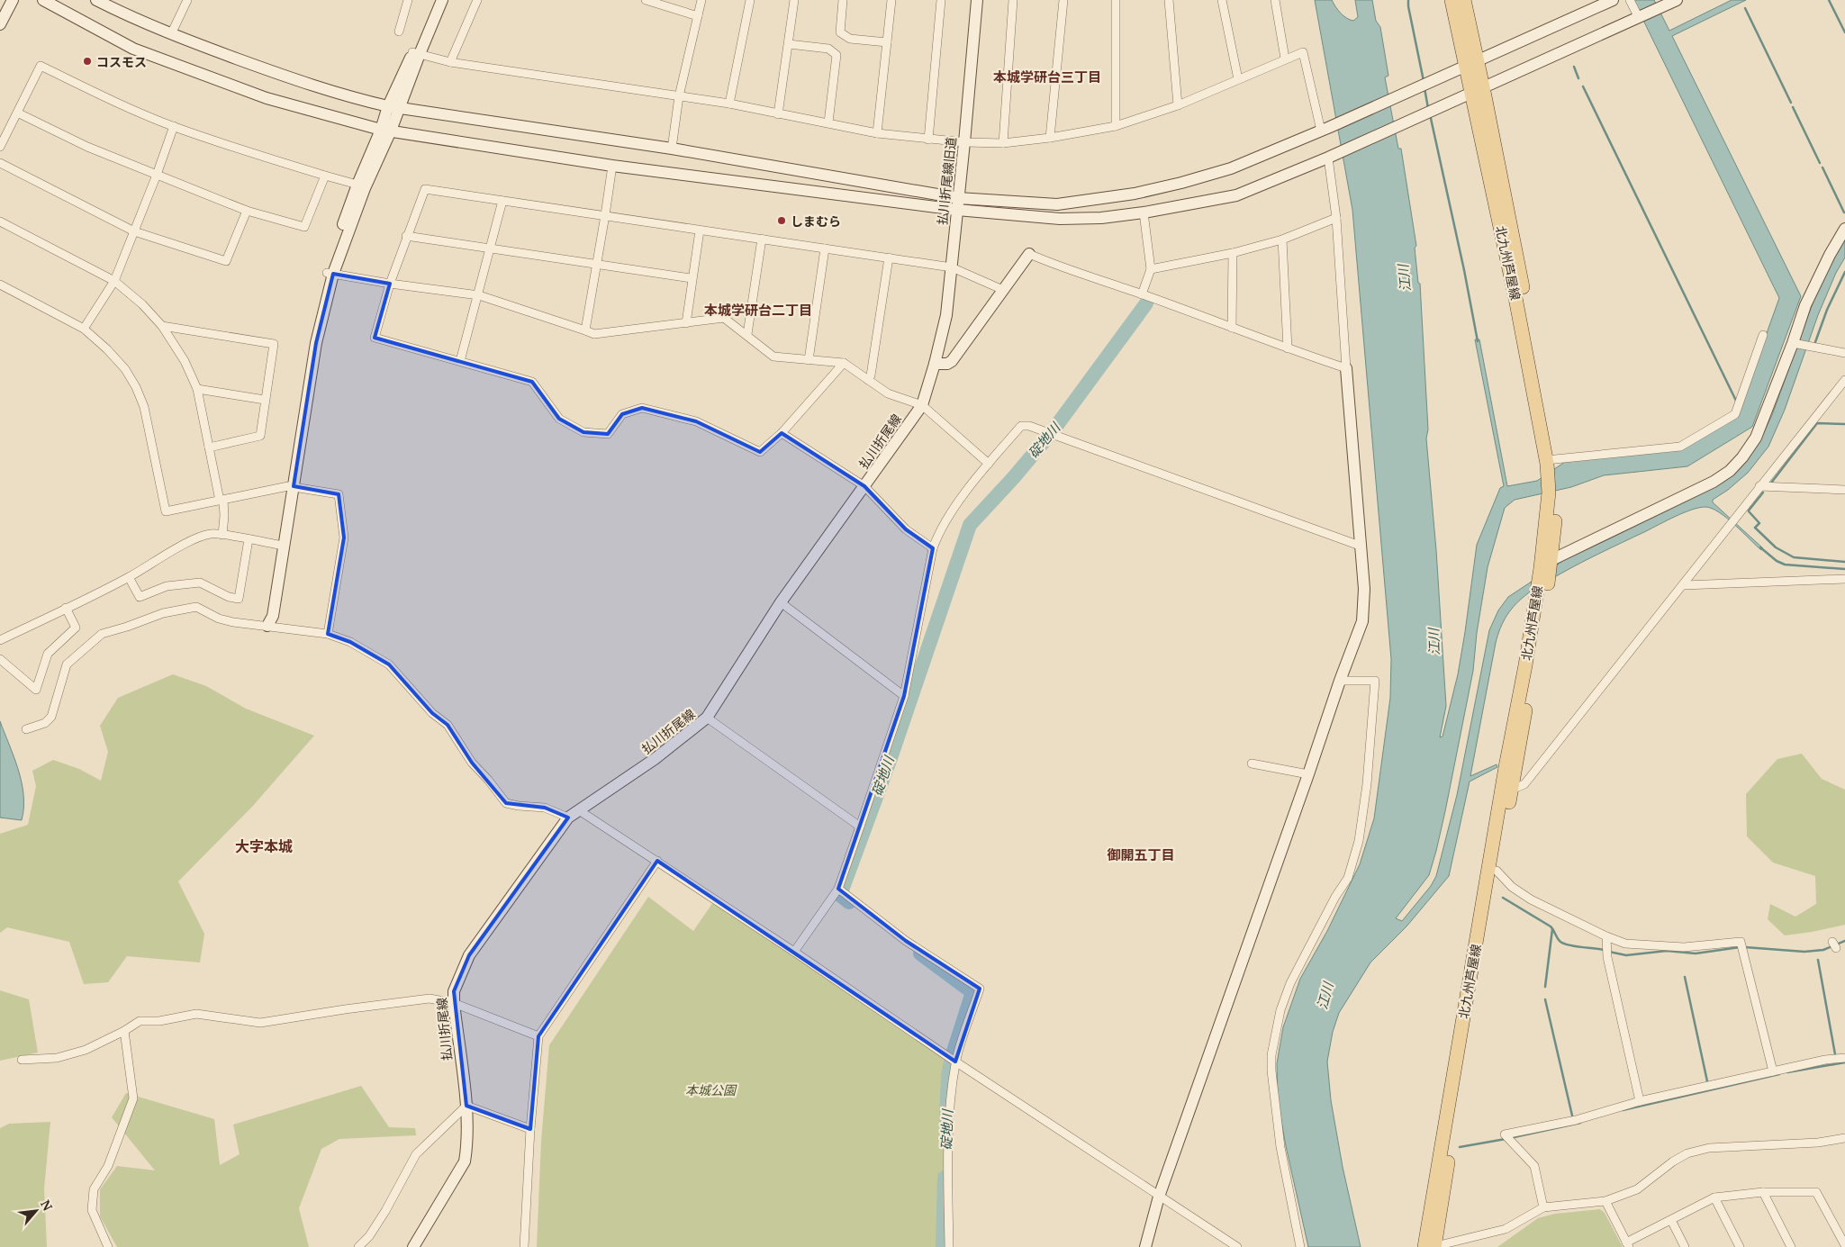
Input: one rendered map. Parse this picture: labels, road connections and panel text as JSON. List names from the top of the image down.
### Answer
{
  "streets": {
    "main road": ["北九州芦屋線"],
    "street": ["払川折尾線旧道", "払川折尾線"]
  },
  "crossings": [
    ["払川折尾線旧道", "払川折尾線"]
  ],
  "districts": [
    "本城学研台三丁目",
    "本城学研台二丁目",
    "大字本城",
    "御開五丁目"
  ],
  "water": ["江川", "碇地川"],
  "parks": ["本城公園"],
  "places": ["コスモス", "しまむら"],
  "north": "top right"
}
